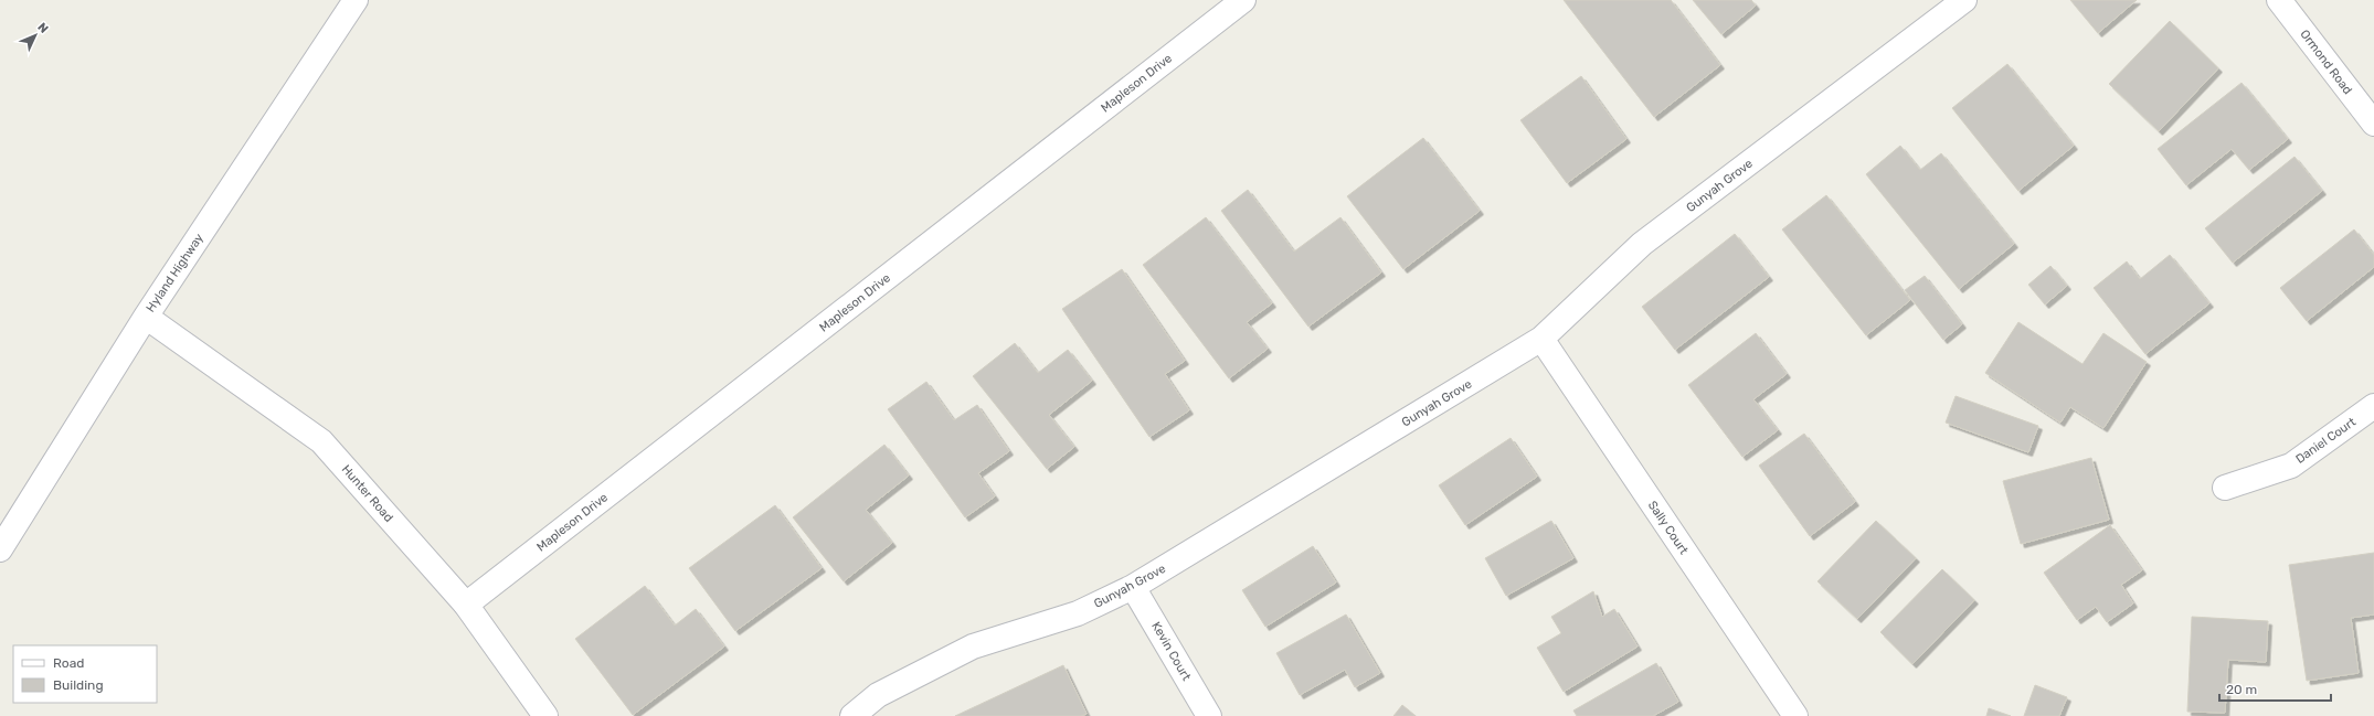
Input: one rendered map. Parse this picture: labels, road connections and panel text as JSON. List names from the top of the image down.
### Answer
{
  "streets": {
    "street": [
      "Ormond Road",
      "Mapleson Drive",
      "Gunyah Grove",
      "Hyland Highway",
      "Daniel Court",
      "Hunter Road",
      "Sally Court",
      "Kevin Court"
    ]
  },
  "crossings": [
    ["Mapleson Drive", "Hunter Road"],
    ["Gunyah Grove", "Sally Court"],
    ["Gunyah Grove", "Kevin Court"],
    ["Hyland Highway", "Hunter Road"]
  ],
  "legend": ["Road", "Building"],
  "scale_bar": "20 m",
  "north": "top right"
}
